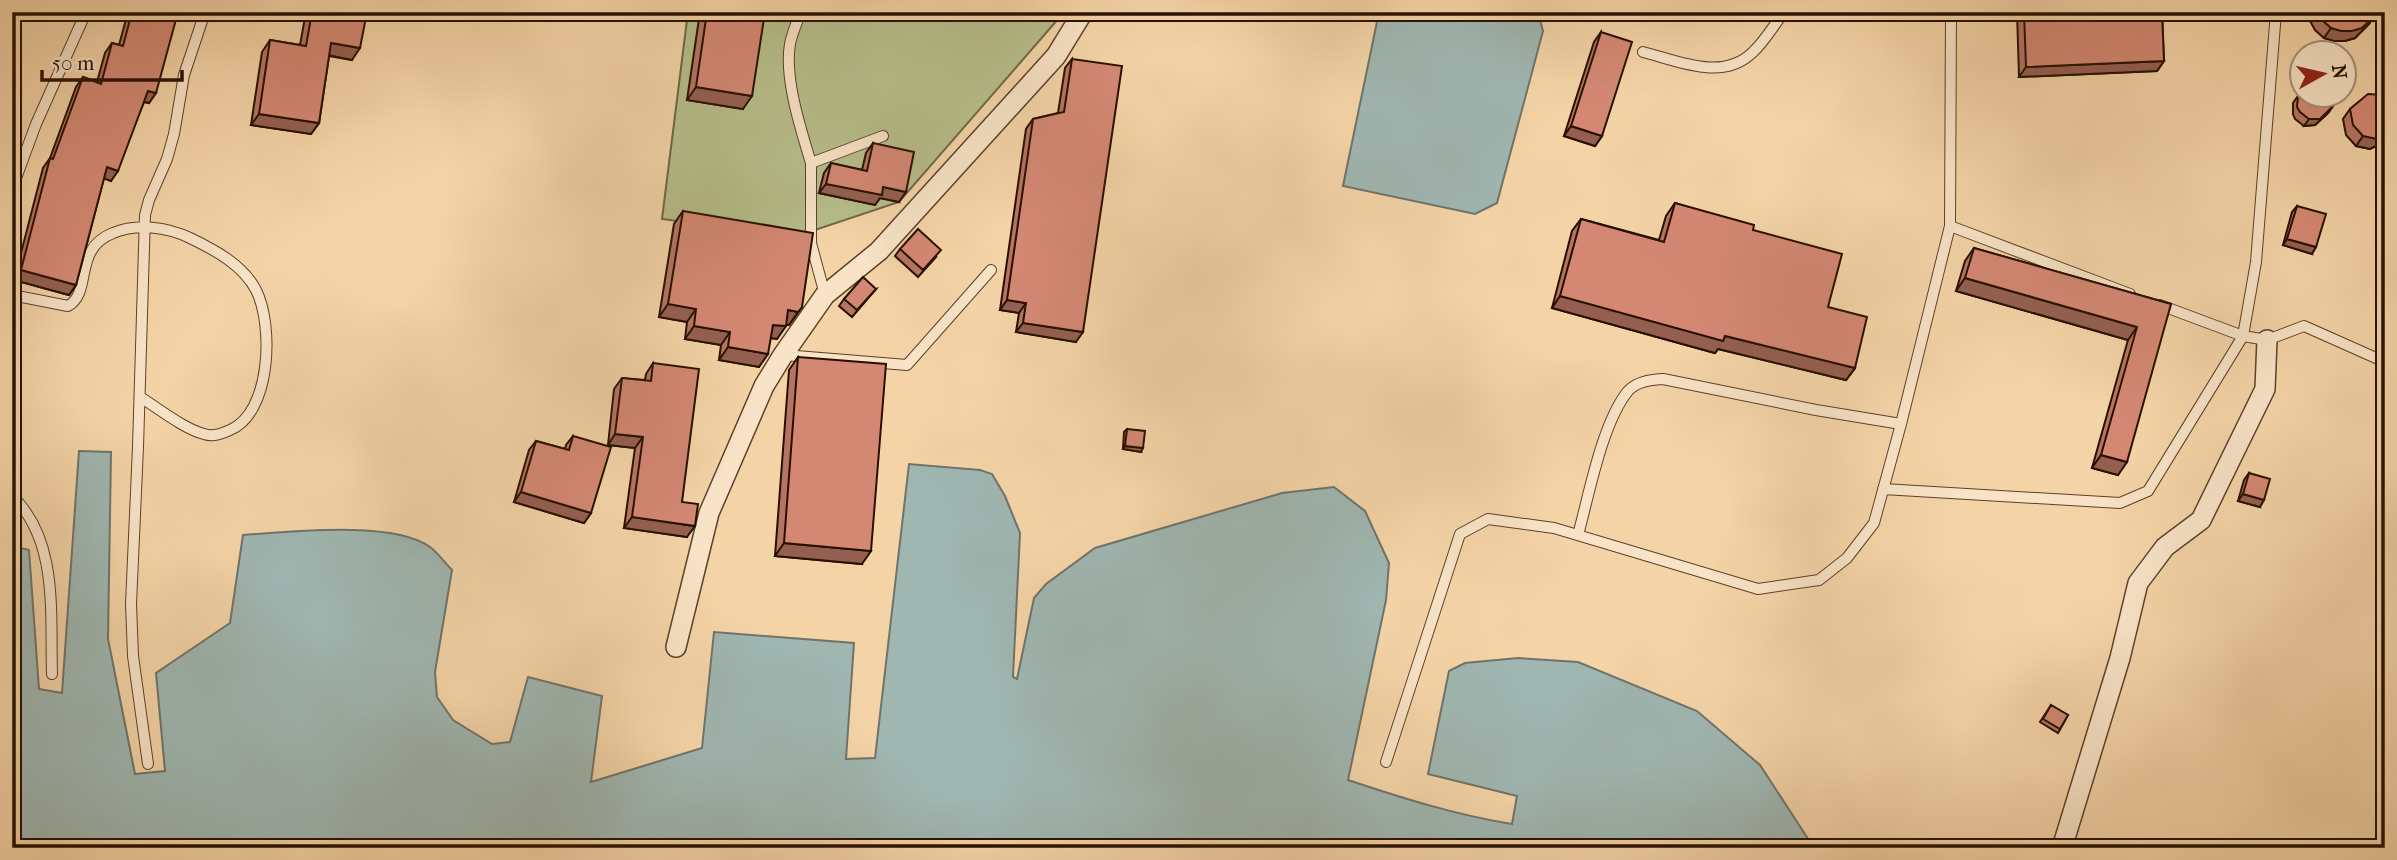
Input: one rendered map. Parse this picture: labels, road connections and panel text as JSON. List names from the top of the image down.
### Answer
{
  "scale_bar": "50 m",
  "north": "right"
}
